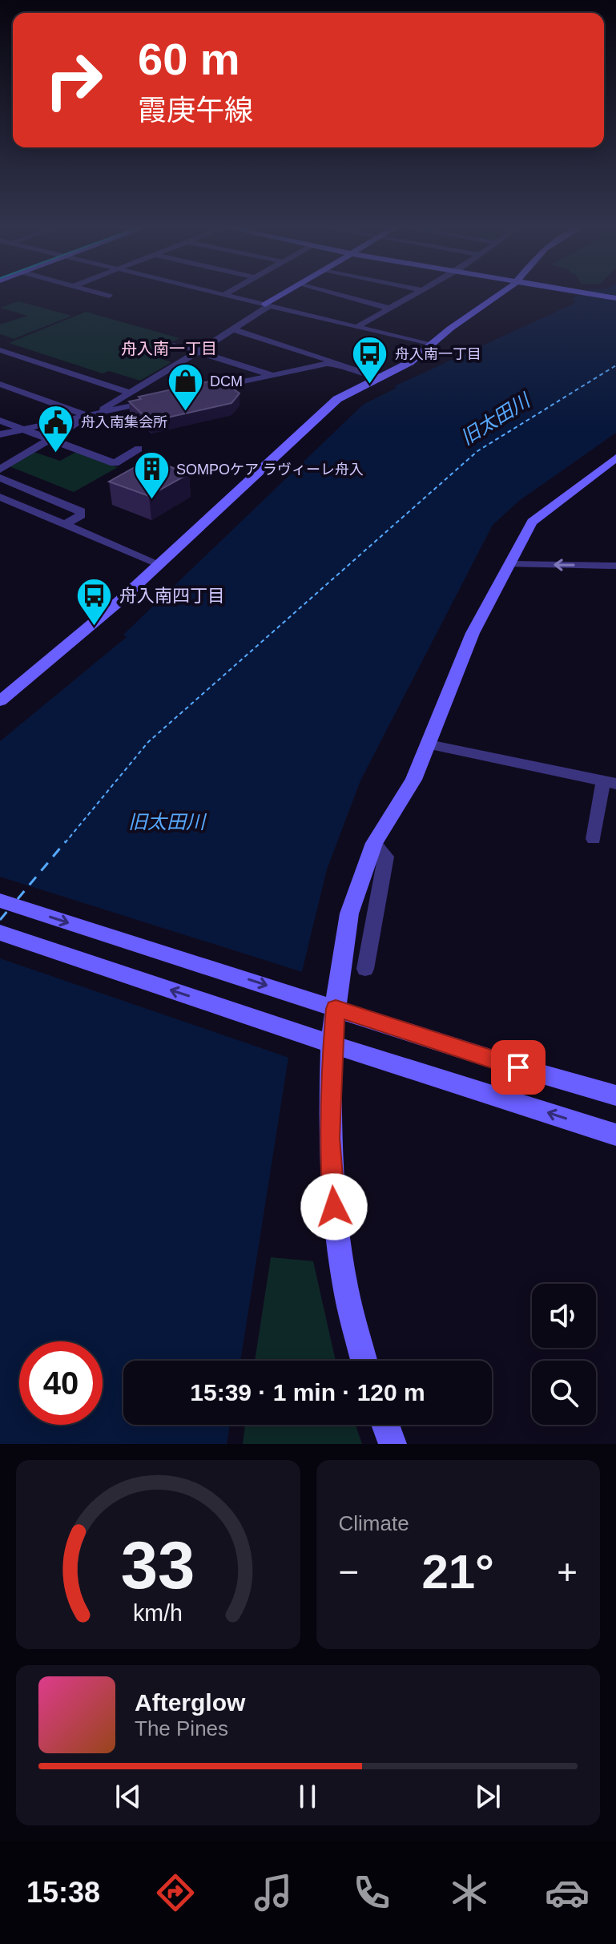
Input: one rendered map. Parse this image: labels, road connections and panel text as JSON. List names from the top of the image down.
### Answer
{
  "districts": ["舟入南一丁目"],
  "water": ["旧太田川"],
  "places": {
    "bus stop": ["舟入南一丁目", "舟入南四丁目"],
    "shop": ["DCM"],
    "public building": ["舟入南集会所"],
    "building": ["SOMPOケア ラヴィーレ舟入"]
  },
  "page": {
    "turn": ["60 m", "霞庚午線"],
    "limit": "40",
    "trip": "15:39 · 1 min · 120 m",
    "tile": "Climate",
    "heat": ["−", "21°", "+"],
    "song": ["Afterglow", "The Pines"],
    "tabs": "15:38",
    "gauge": ["33", "km/h"]
  }
}
